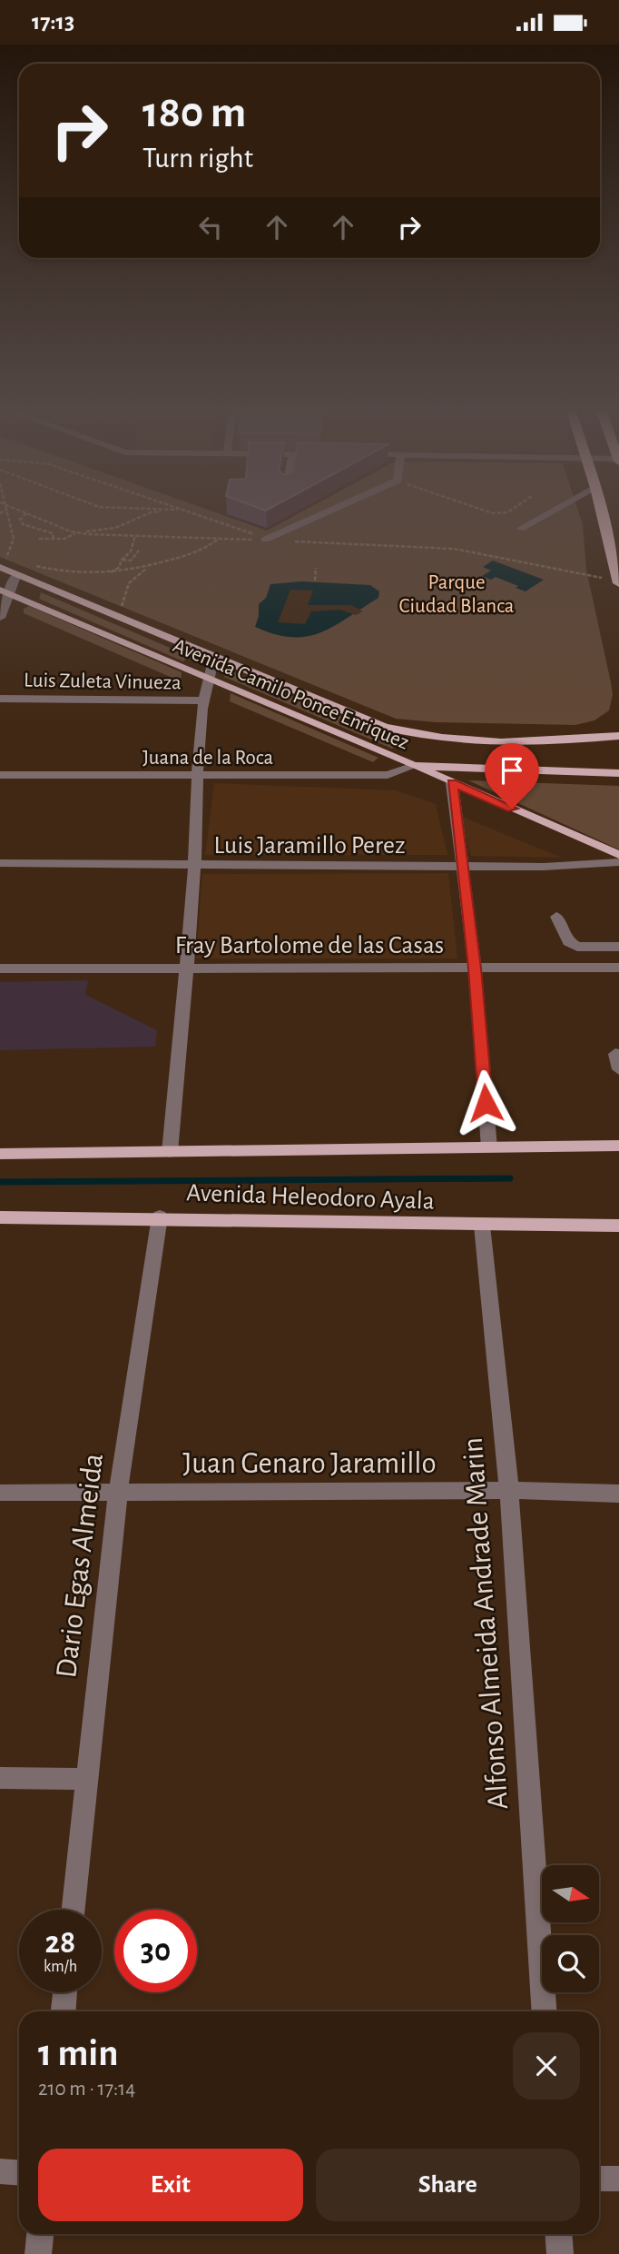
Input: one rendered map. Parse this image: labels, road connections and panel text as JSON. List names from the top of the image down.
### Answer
{
  "streets": {
    "main road": ["Avenida Camilo Ponce Enriquez", "Avenida Heleodoro Ayala"],
    "street": [
      "Luis Zuleta Vinueza",
      "Juana de la Roca",
      "Luis Jaramillo Perez",
      "Fray Bartolome de las Casas",
      "Juan Genaro Jaramillo",
      "Dario Egas Almeida",
      "Alfonso Almeida Andrade Marin"
    ]
  },
  "crossings": [
    ["Avenida Camilo Ponce Enriquez", "Juana de la Roca"],
    ["Avenida Heleodoro Ayala", "Dario Egas Almeida"],
    ["Avenida Heleodoro Ayala", "Alfonso Almeida Andrade Marin"],
    ["Juan Genaro Jaramillo", "Dario Egas Almeida"],
    ["Juan Genaro Jaramillo", "Alfonso Almeida Andrade Marin"]
  ],
  "parks": ["Parque Ciudad Blanca"],
  "north": "right",
  "page": {
    "status": "17:13",
    "turn": ["180 m", "Turn right"],
    "speed": "28 km/h",
    "limit": "30",
    "heading": ["1 min", "210 m · 17:14"],
    "buttons": ["Exit", "Share"]
  }
}
